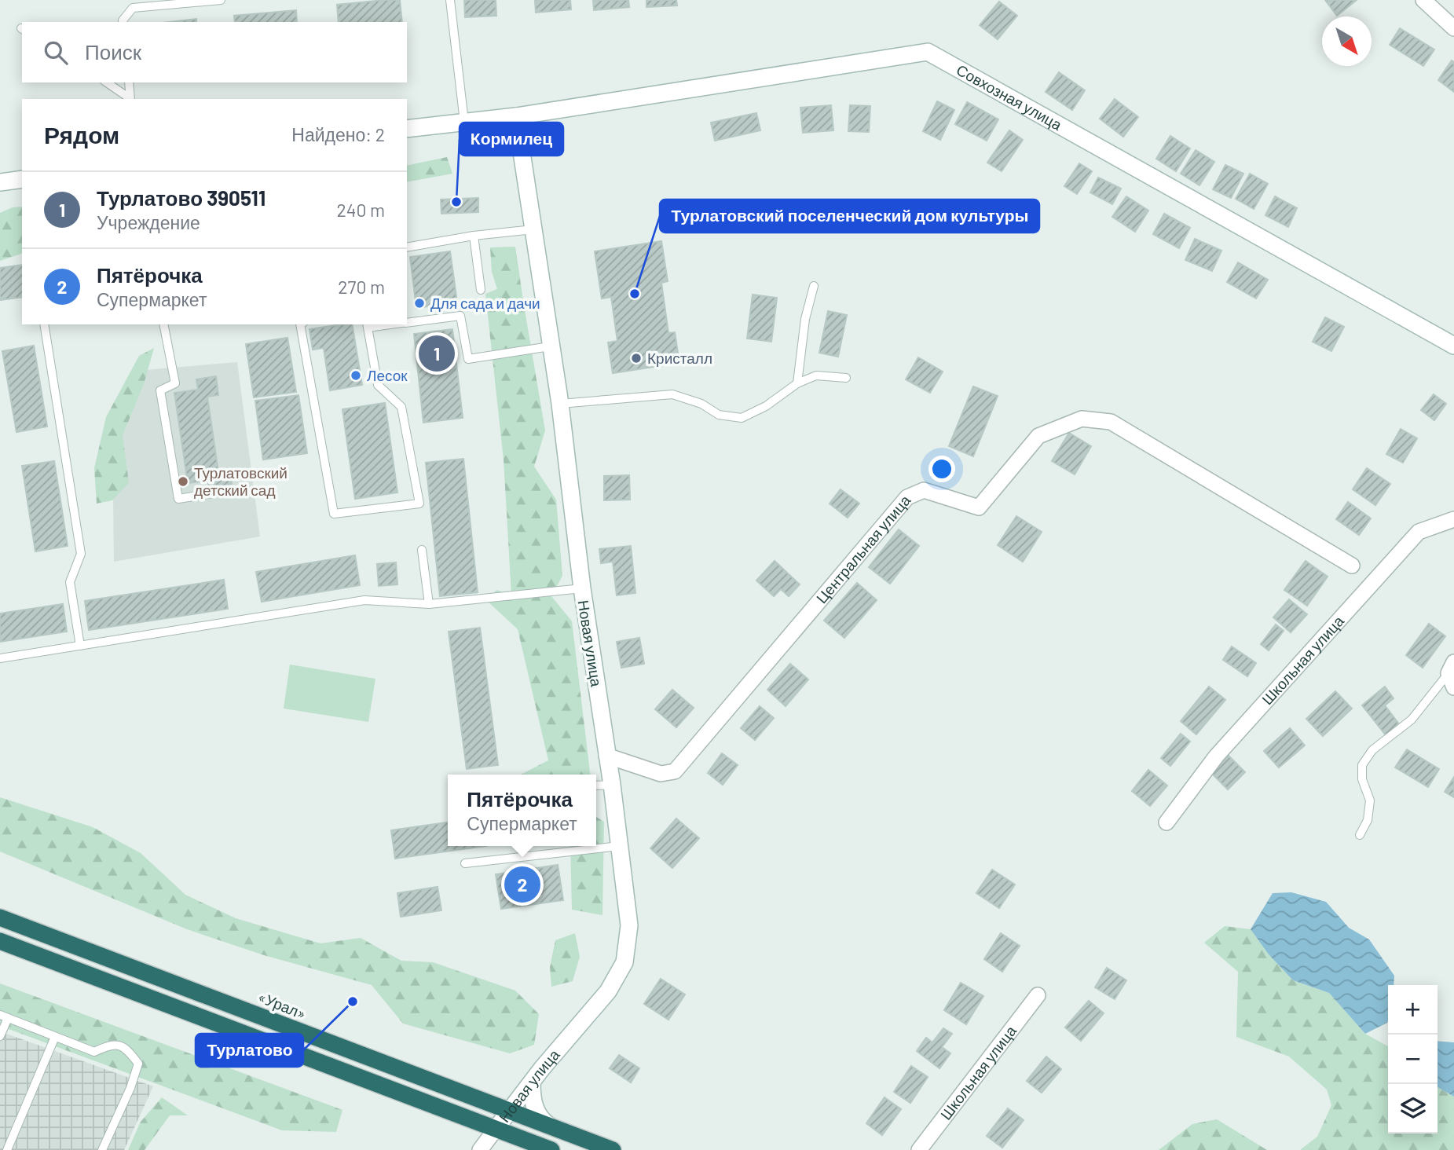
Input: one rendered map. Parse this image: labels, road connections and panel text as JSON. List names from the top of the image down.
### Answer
{
  "streets": {
    "highway": ["«Урал»"],
    "street": [
      "Совхозная улица",
      "Центральная улица",
      "Новая улица",
      "Школьная улица"
    ]
  },
  "crossings": [
    ["Совхозная улица", "Новая улица"],
    ["Центральная улица", "Новая улица"],
    ["Новая улица", "«Урал»"]
  ],
  "places": [
    "Кормилец",
    "Турлатовский поселенческий дом культуры",
    "Для сада и дачи",
    "Кристалл",
    "Лесок",
    "Турлатовский детский сад",
    "Турлатово"
  ],
  "north": "bottom right",
  "page": {
    "search": "Поиск",
    "heading": ["Рядом", "Найдено: 2"],
    "list": [
      {
        "mark": "1",
        "name": "Турлатово 390511",
        "note": "Учреждение",
        "value": "240 m"
      },
      {
        "mark": "2",
        "name": "Пятёрочка",
        "note": "Супермаркет",
        "value": "270 m"
      }
    ],
    "pins": ["1", "2"],
    "popup": ["Пятёрочка", "Супермаркет"],
    "map_buttons": ["+", "−"]
  }
}
